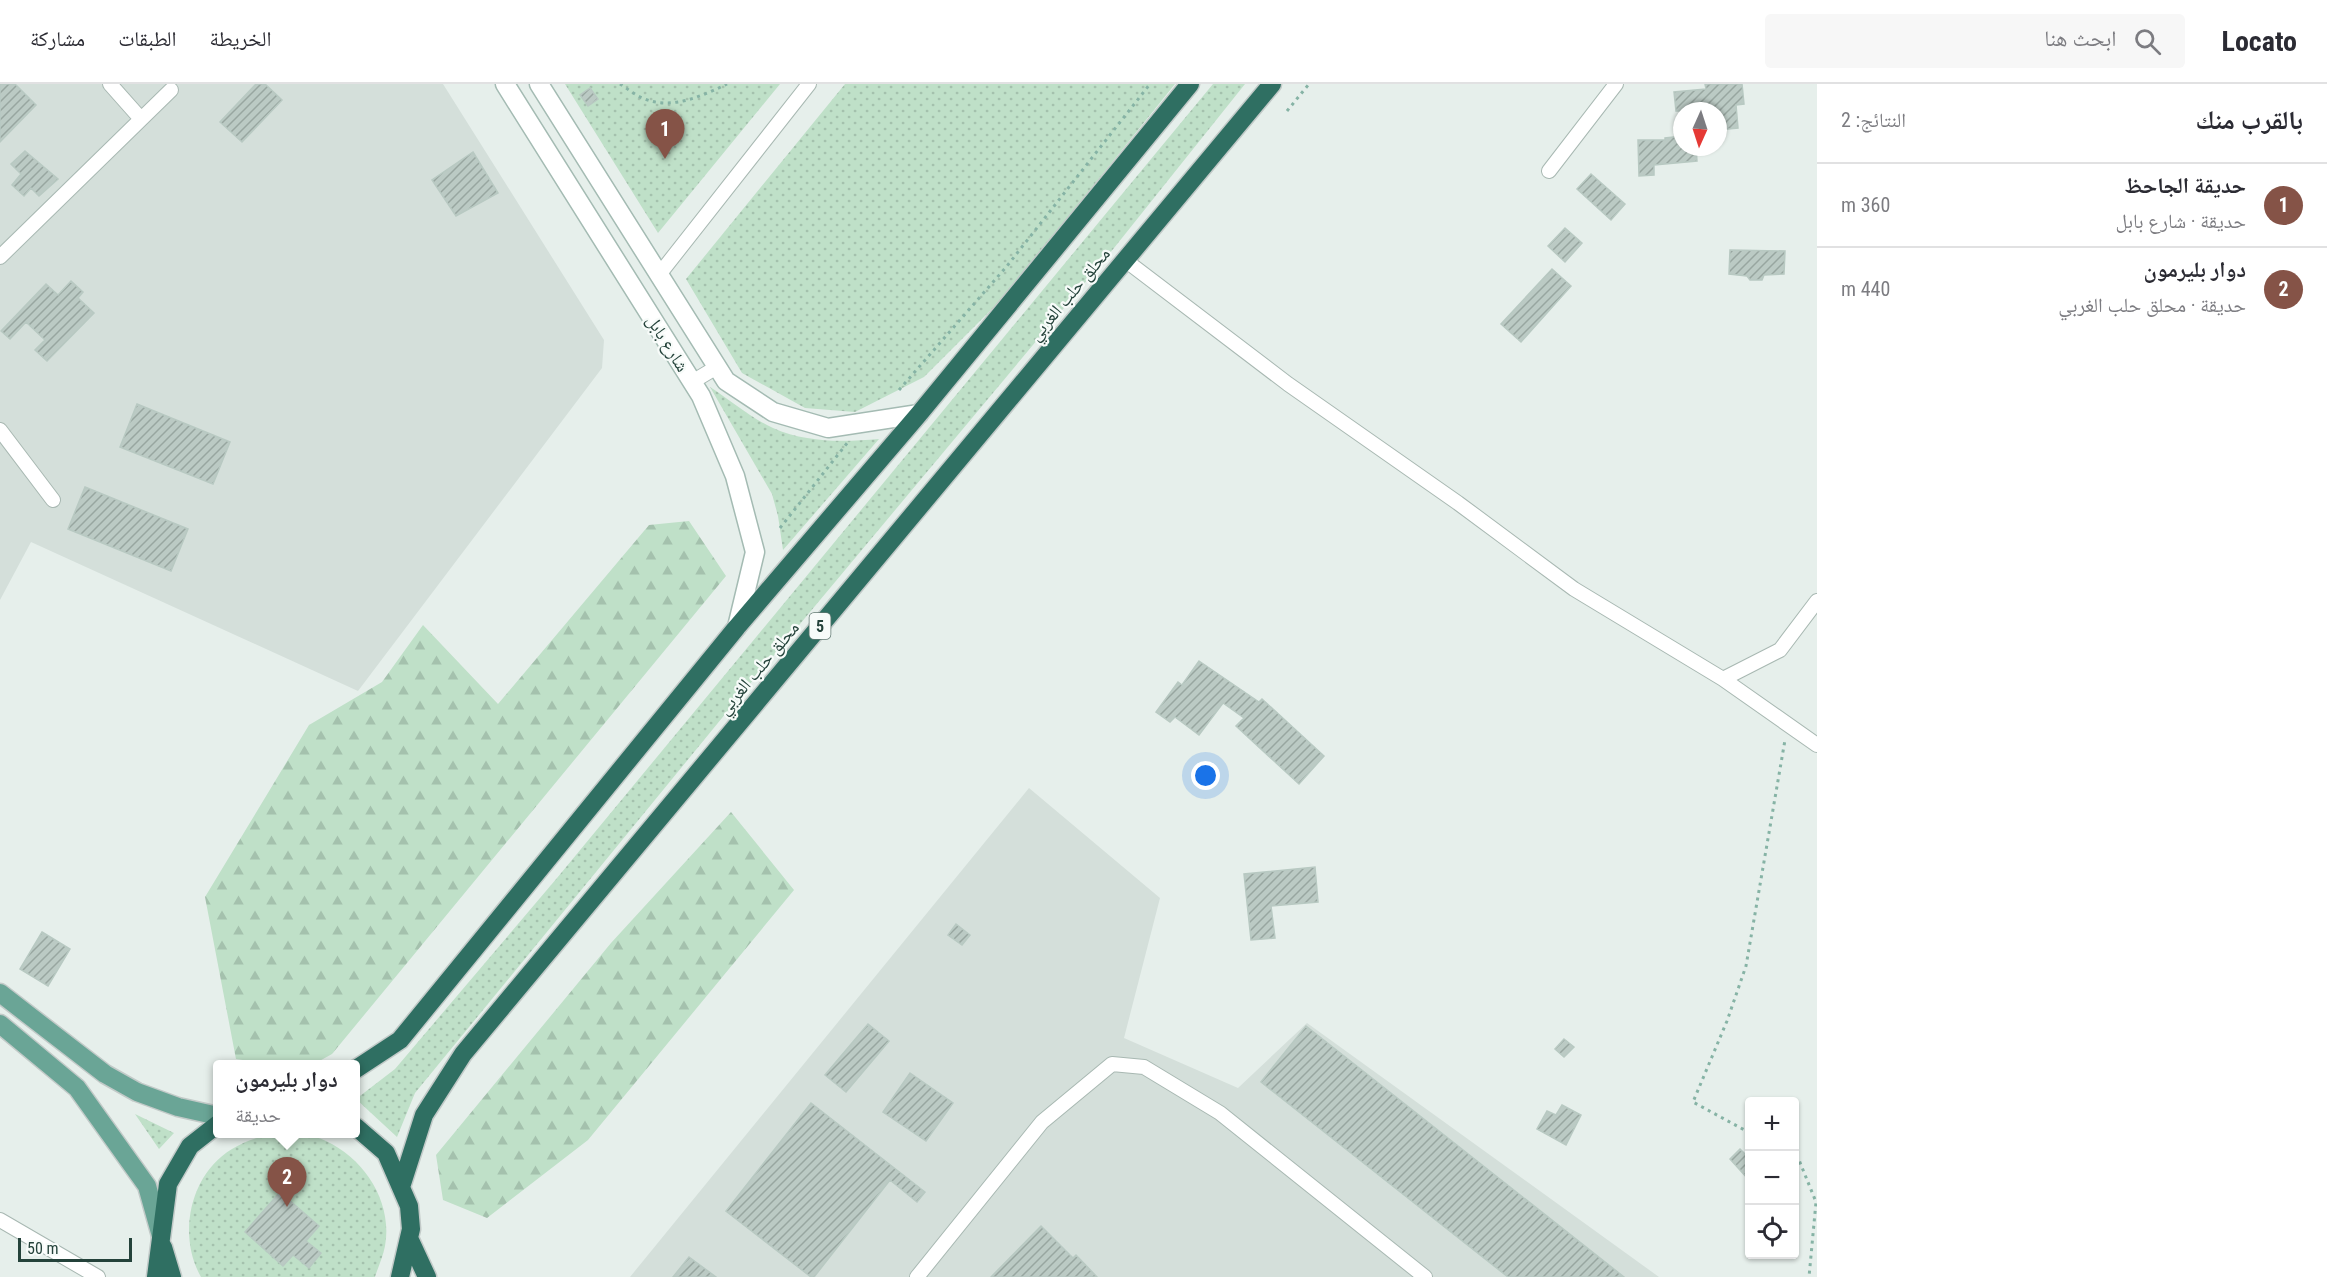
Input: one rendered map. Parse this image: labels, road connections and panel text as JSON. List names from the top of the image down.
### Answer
{
  "streets": {
    "highway": ["محلق حلب الغربي", "5"],
    "street": ["شارع بابل"]
  },
  "scale_bar": "50 m",
  "north": "bottom",
  "page": {
    "header": "Locato",
    "search": "ابحث هنا",
    "nav": ["الخريطة", "الطبقات", "مشاركة"],
    "heading": ["بالقرب منك", "النتائج: 2"],
    "pins": ["1", "2"],
    "list": [
      {
        "mark": "1",
        "name": "حديقة الجاحظ",
        "note": "حديقة · شارع بابل",
        "value": "360 m"
      },
      {
        "mark": "2",
        "name": "دوار بليرمون",
        "note": "حديقة · محلق حلب الغربي",
        "value": "440 m"
      }
    ],
    "popup": ["دوار بليرمون", "حديقة"],
    "map_buttons": ["+", "−"],
    "scale": "50 m"
  }
}
